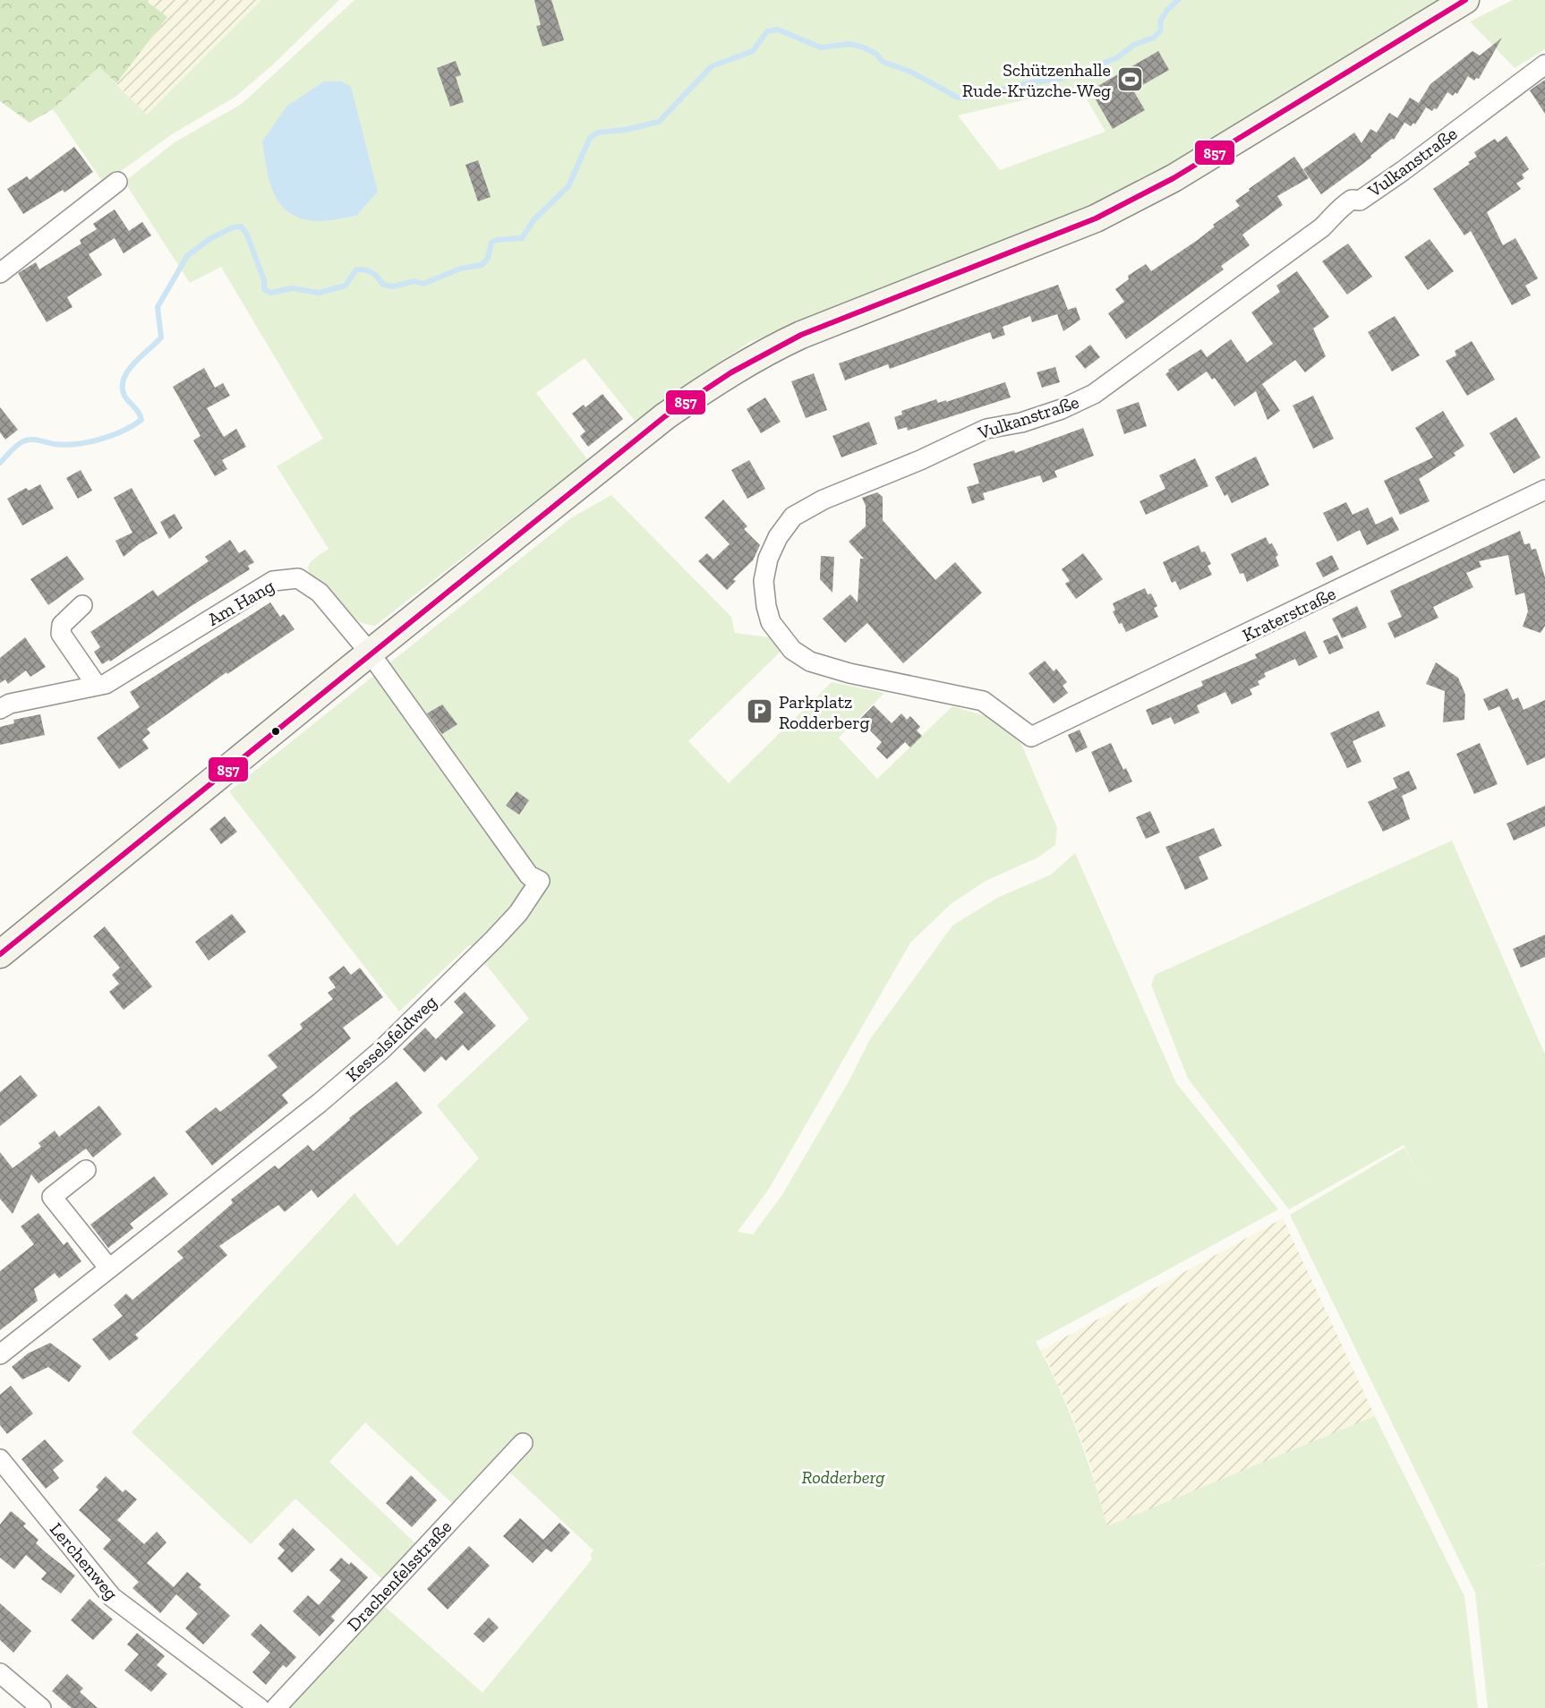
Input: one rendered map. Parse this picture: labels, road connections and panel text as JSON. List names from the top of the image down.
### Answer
{
  "streets": {
    "street": [
      "Vulkanstraße",
      "Am Hang",
      "Kraterstraße",
      "Kesselsfeldweg",
      "Lerchenweg",
      "Drachenfelsstraße"
    ]
  },
  "crossings": [
    ["Vulkanstraße", "Kraterstraße"],
    ["Am Hang", "Kesselsfeldweg"]
  ],
  "parks": ["Rodderberg"],
  "places": {
    "sports": ["Schützenhalle Rude-Krüzche-Weg"],
    "parking": ["Parkplatz Rodderberg"]
  },
  "lines": ["transit line 857"]
}
